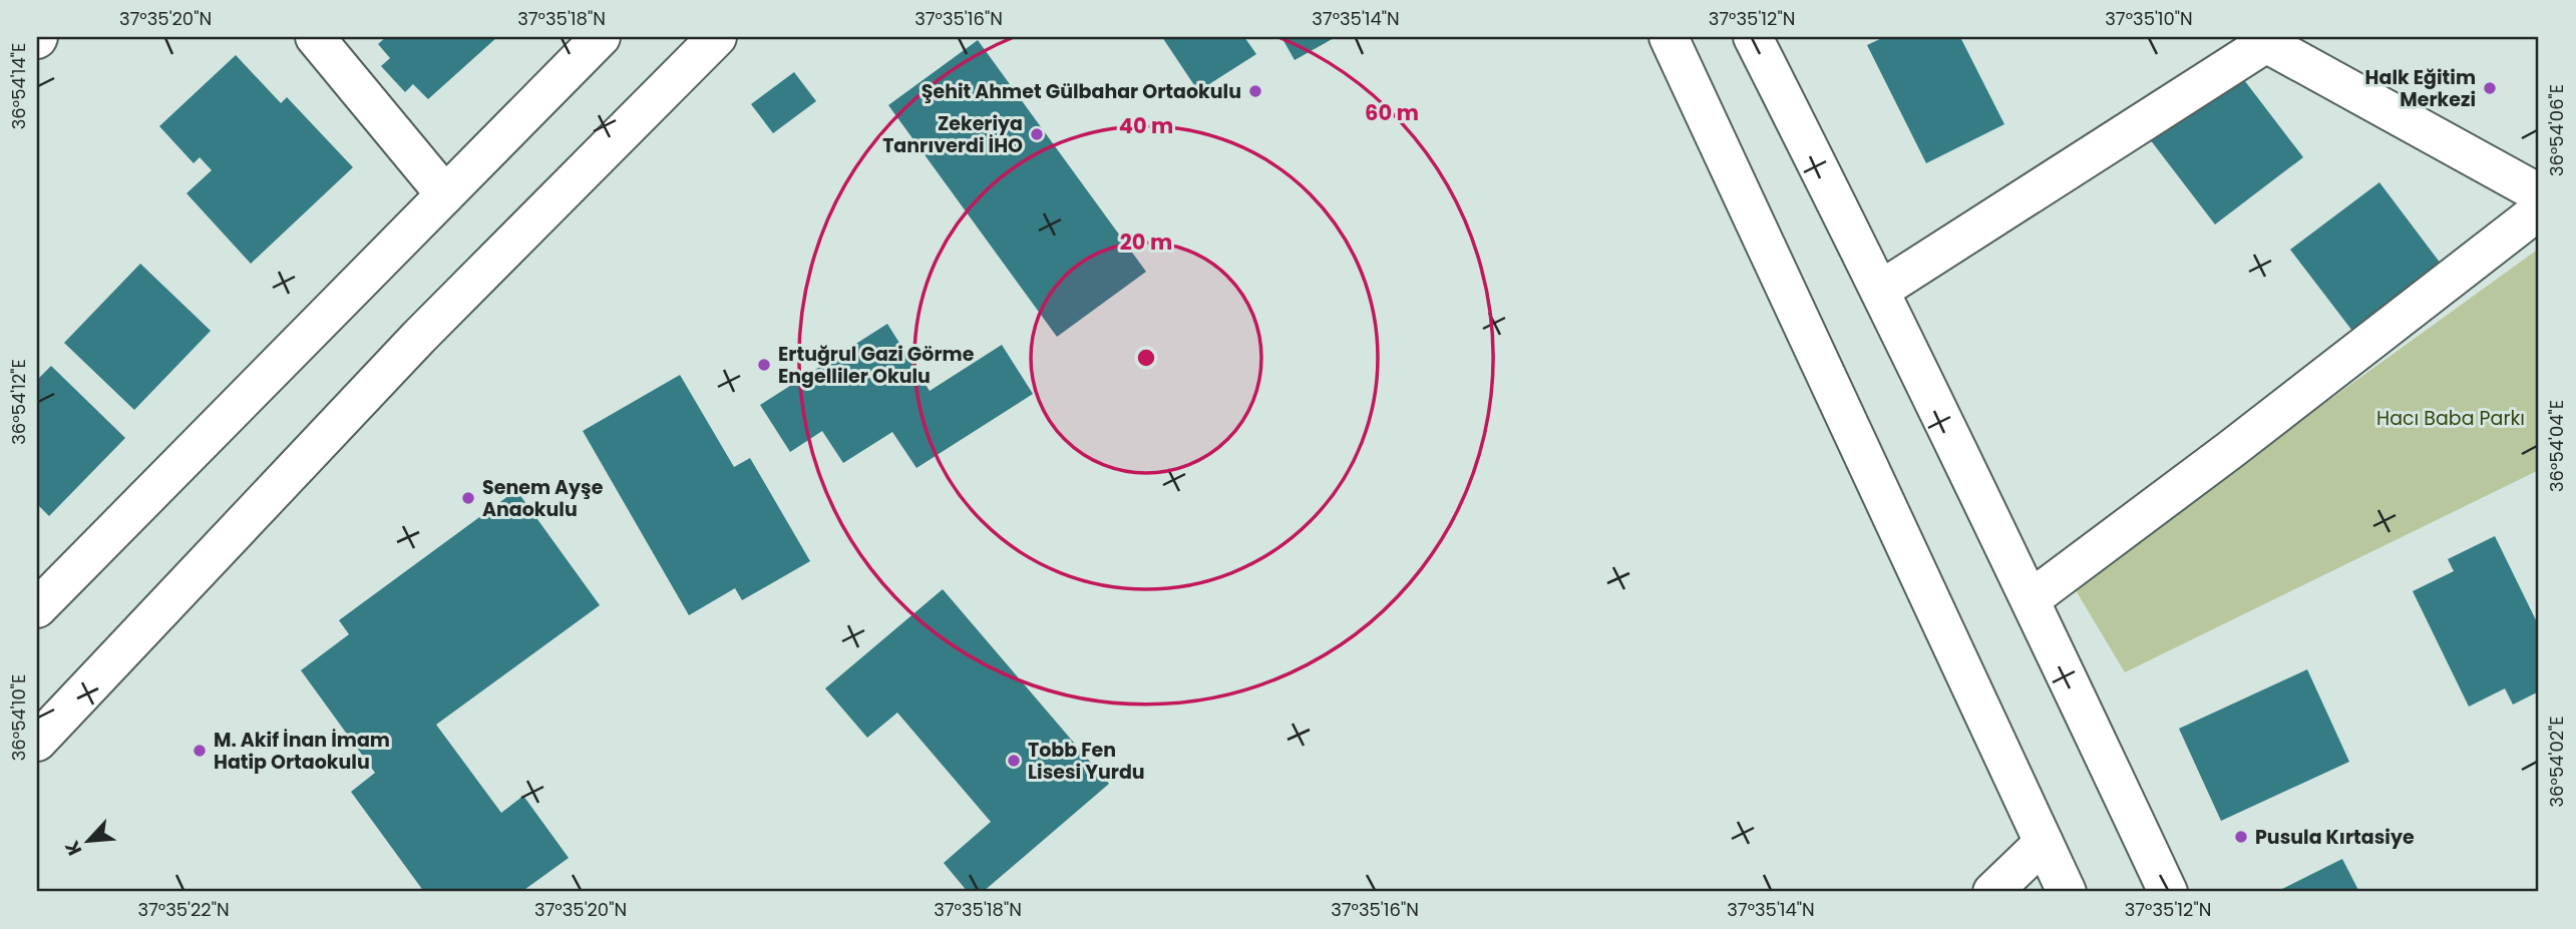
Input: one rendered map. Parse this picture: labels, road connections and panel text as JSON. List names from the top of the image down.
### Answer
{
  "parks": ["Hacı Baba Parkı"],
  "places": [
    "Halk Eğitim Merkezi",
    "Şehit Ahmet Gülbahar Ortaokulu",
    "Zekeriya Tanrıverdi İHO",
    "Ertuğrul Gazi Görme Engelliler Okulu",
    "Senem Ayşe Anaokulu",
    "M. Akif İnan İmam Hatip Ortaokulu",
    "Tobb Fen Lisesi Yurdu",
    "Pusula Kırtasiye"
  ],
  "north": "bottom left",
  "coordinates": [
    "37°35'20\"N",
    "37°35'18\"N",
    "37°35'16\"N",
    "37°35'14\"N",
    "37°35'12\"N",
    "37°35'10\"N",
    "36°54'14\"E",
    "36°54'06\"E",
    "36°54'12\"E",
    "36°54'04\"E",
    "36°54'10\"E",
    "36°54'02\"E",
    "37°35'22\"N"
  ],
  "rings": ["60 m", "40 m", "20 m"]
}
